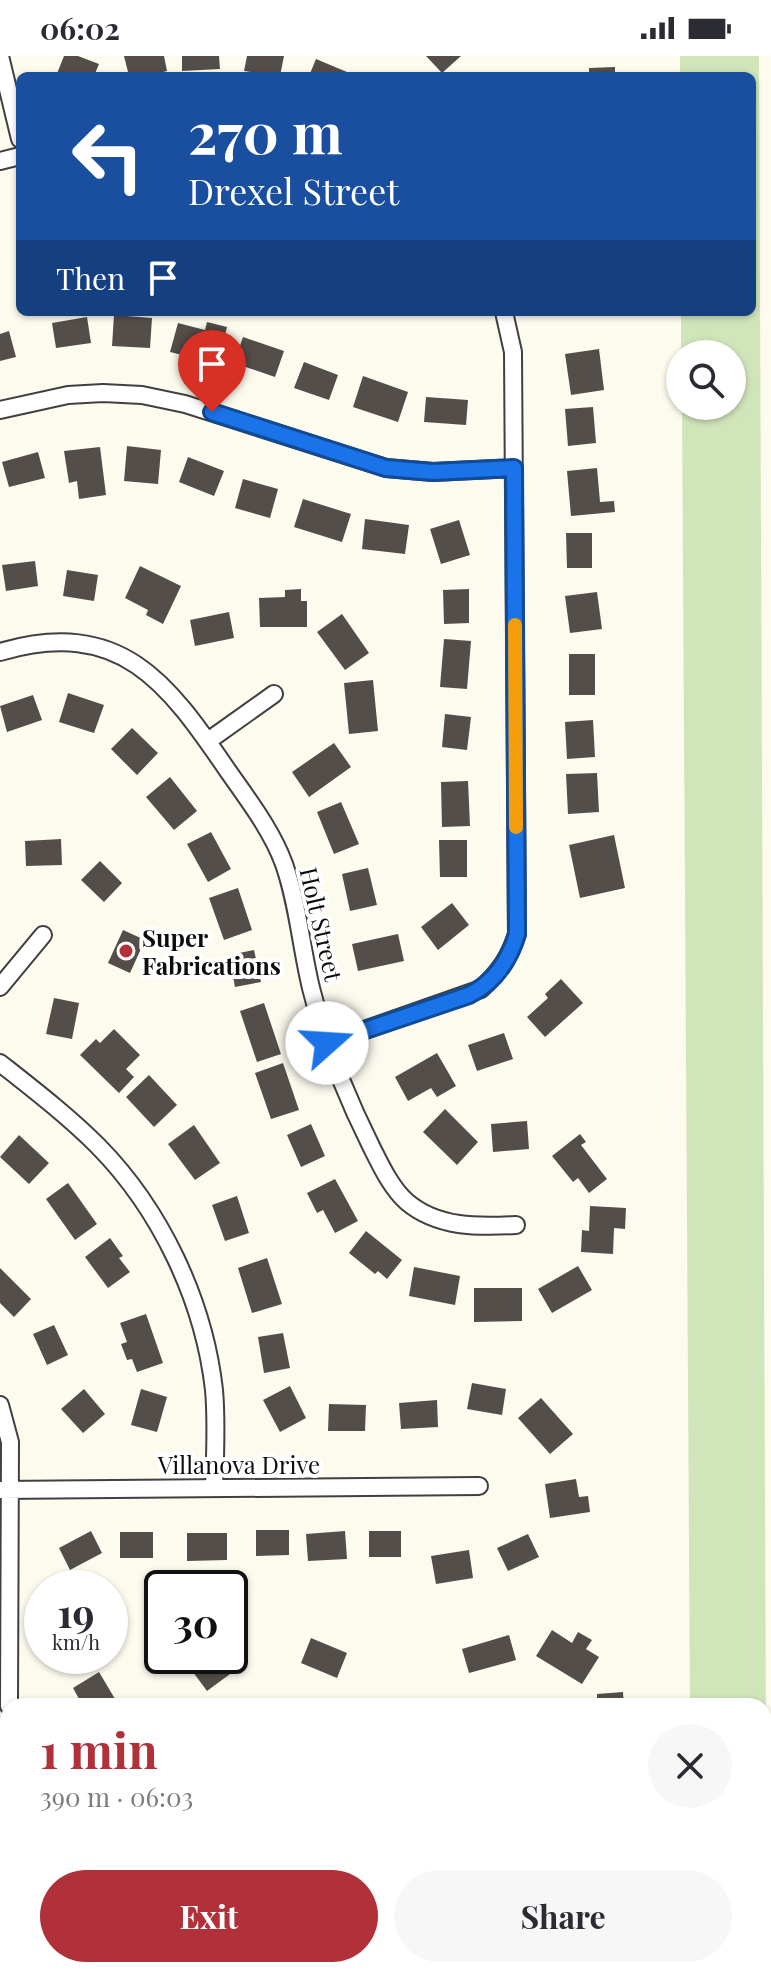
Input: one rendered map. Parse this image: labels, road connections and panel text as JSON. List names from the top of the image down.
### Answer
{
  "streets": {
    "street": ["Holt Street", "Villanova Drive"]
  },
  "places": ["Super Fabrications"],
  "page": {
    "status": "06:02",
    "turn": ["270 m", "Drexel Street"],
    "then": "Then",
    "speed": "19 km/h",
    "limit": "30",
    "heading": ["1 min", "390 m · 06:03"],
    "buttons": ["Exit", "Share"]
  }
}
